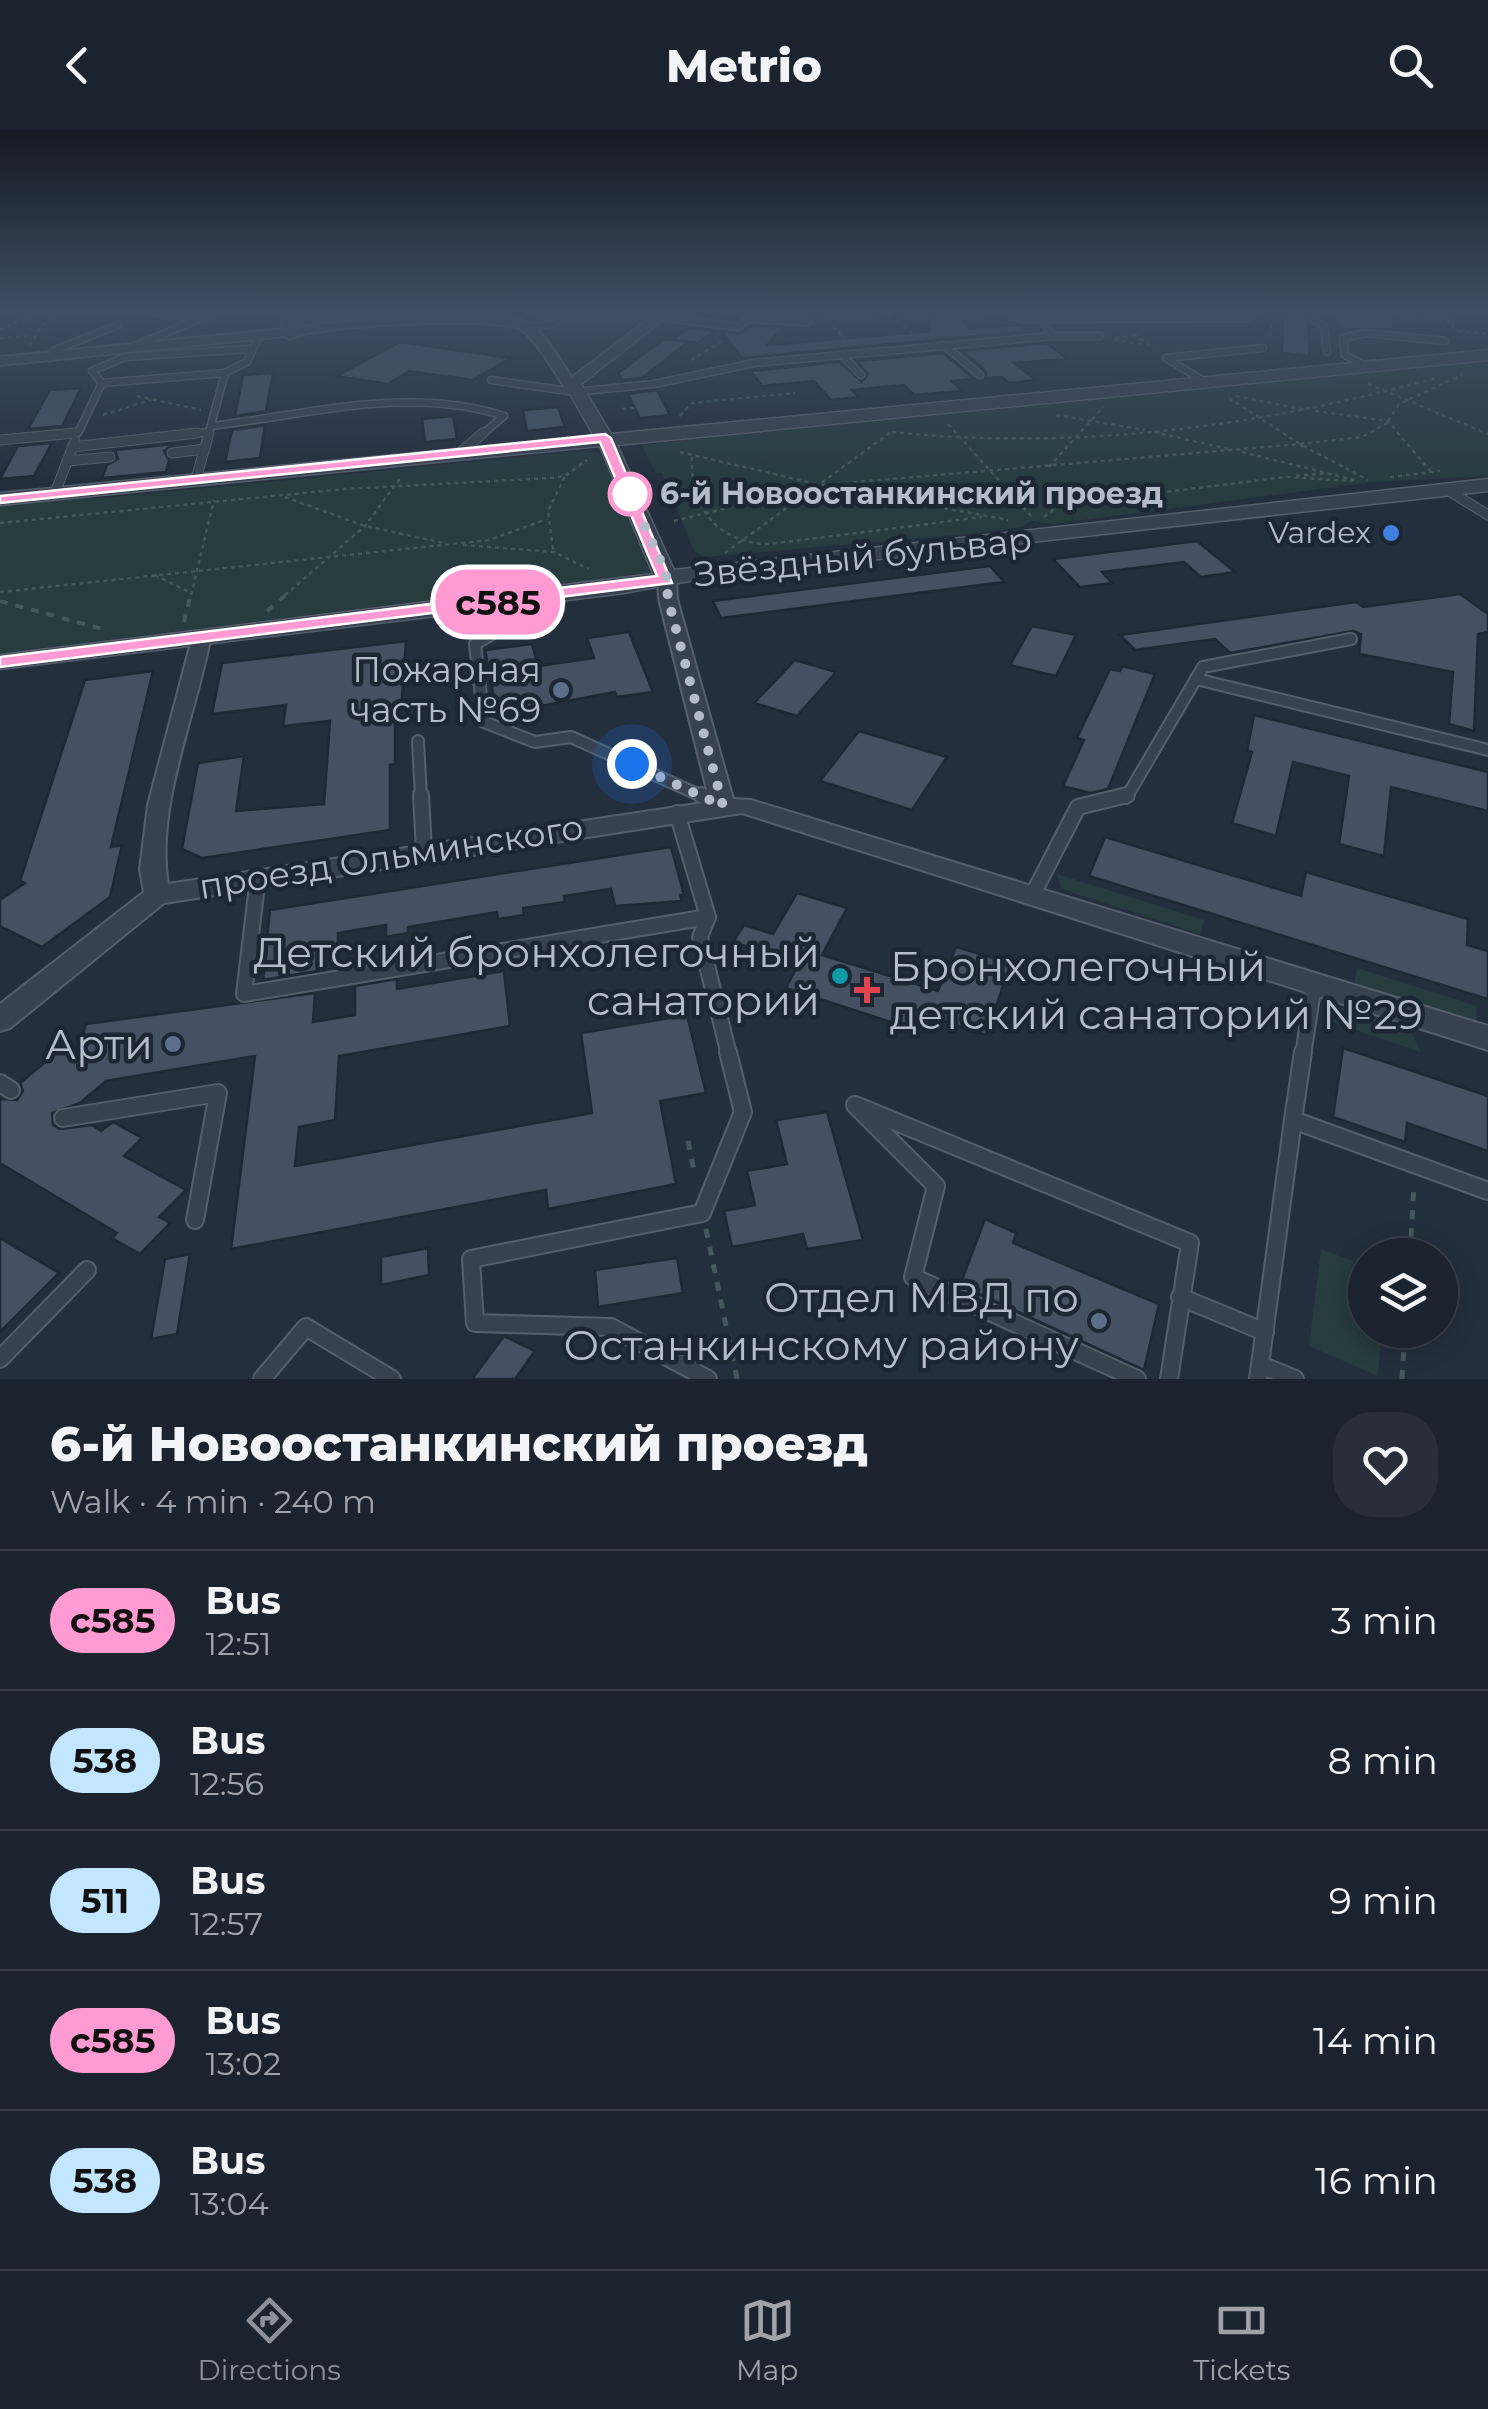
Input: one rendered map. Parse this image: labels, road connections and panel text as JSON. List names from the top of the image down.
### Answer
{
  "streets": {
    "street": ["Звёздный бульвар", "проезд Ольминского"]
  },
  "crossings": [
    ["Звёздный бульвар", "проезд Ольминского"]
  ],
  "places": {
    "other": [
      "6-й Новоостанкинский проезд",
      "Vardex",
      "Пожарная часть №69",
      "Детский бронхолегочный санаторий",
      "Арти",
      "Отдел МВД по Останкинскому району"
    ],
    "health": ["Бронхолегочный детский санаторий №29"]
  },
  "lines": ["bus line с585"],
  "page": {
    "header": "Metrio",
    "on_map": "с585",
    "heading": ["6-й Новоостанкинский проезд", "Walk · 4 min · 240 m"],
    "list": [
      {
        "mark": "с585",
        "name": "Bus",
        "note": "12:51",
        "value": "3 min"
      },
      {
        "mark": "538",
        "name": "Bus",
        "note": "12:56",
        "value": "8 min"
      },
      {
        "mark": "511",
        "name": "Bus",
        "note": "12:57",
        "value": "9 min"
      },
      {
        "mark": "с585",
        "name": "Bus",
        "note": "13:02",
        "value": "14 min"
      },
      {
        "mark": "538",
        "name": "Bus",
        "note": "13:04",
        "value": "16 min"
      }
    ],
    "tabs": ["Directions", "Map", "Tickets"]
  }
}
